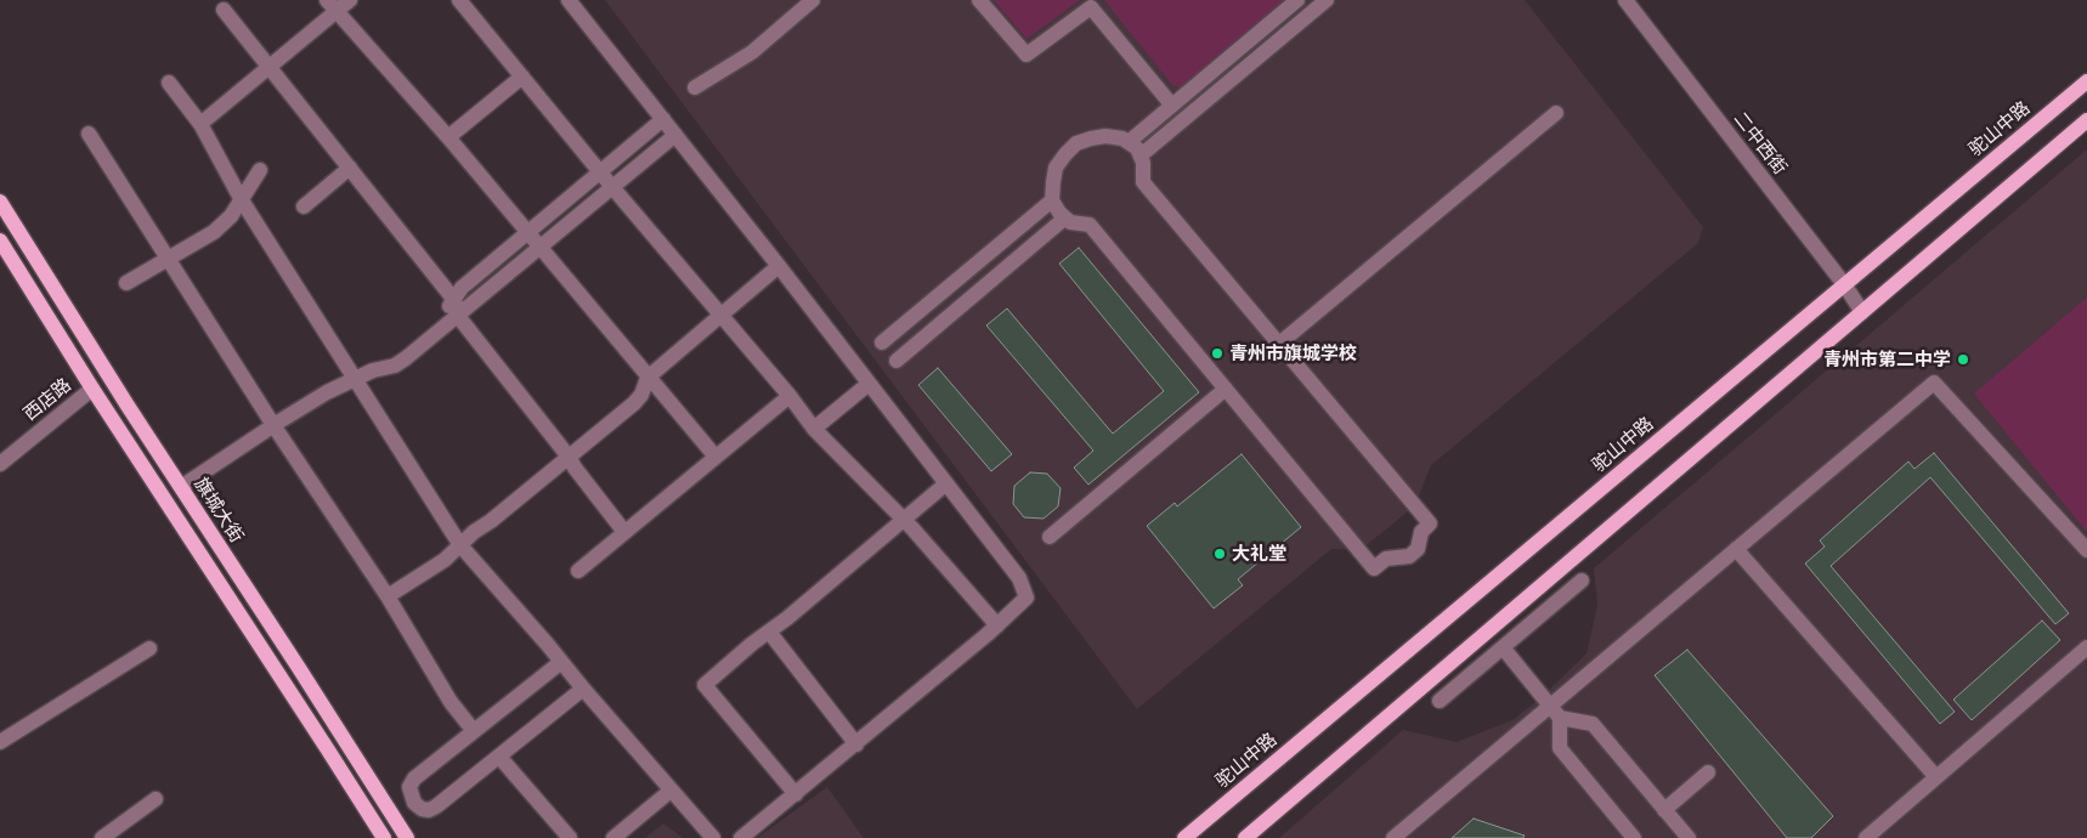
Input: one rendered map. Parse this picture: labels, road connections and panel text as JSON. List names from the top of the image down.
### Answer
{
  "streets": {
    "main road": ["驼山中路", "旗城大街"],
    "street": ["二中西街", "西店路"]
  },
  "crossings": [
    ["驼山中路", "二中西街"]
  ],
  "places": ["青州市旗城学校", "青州市第二中学", "大礼堂"]
}
